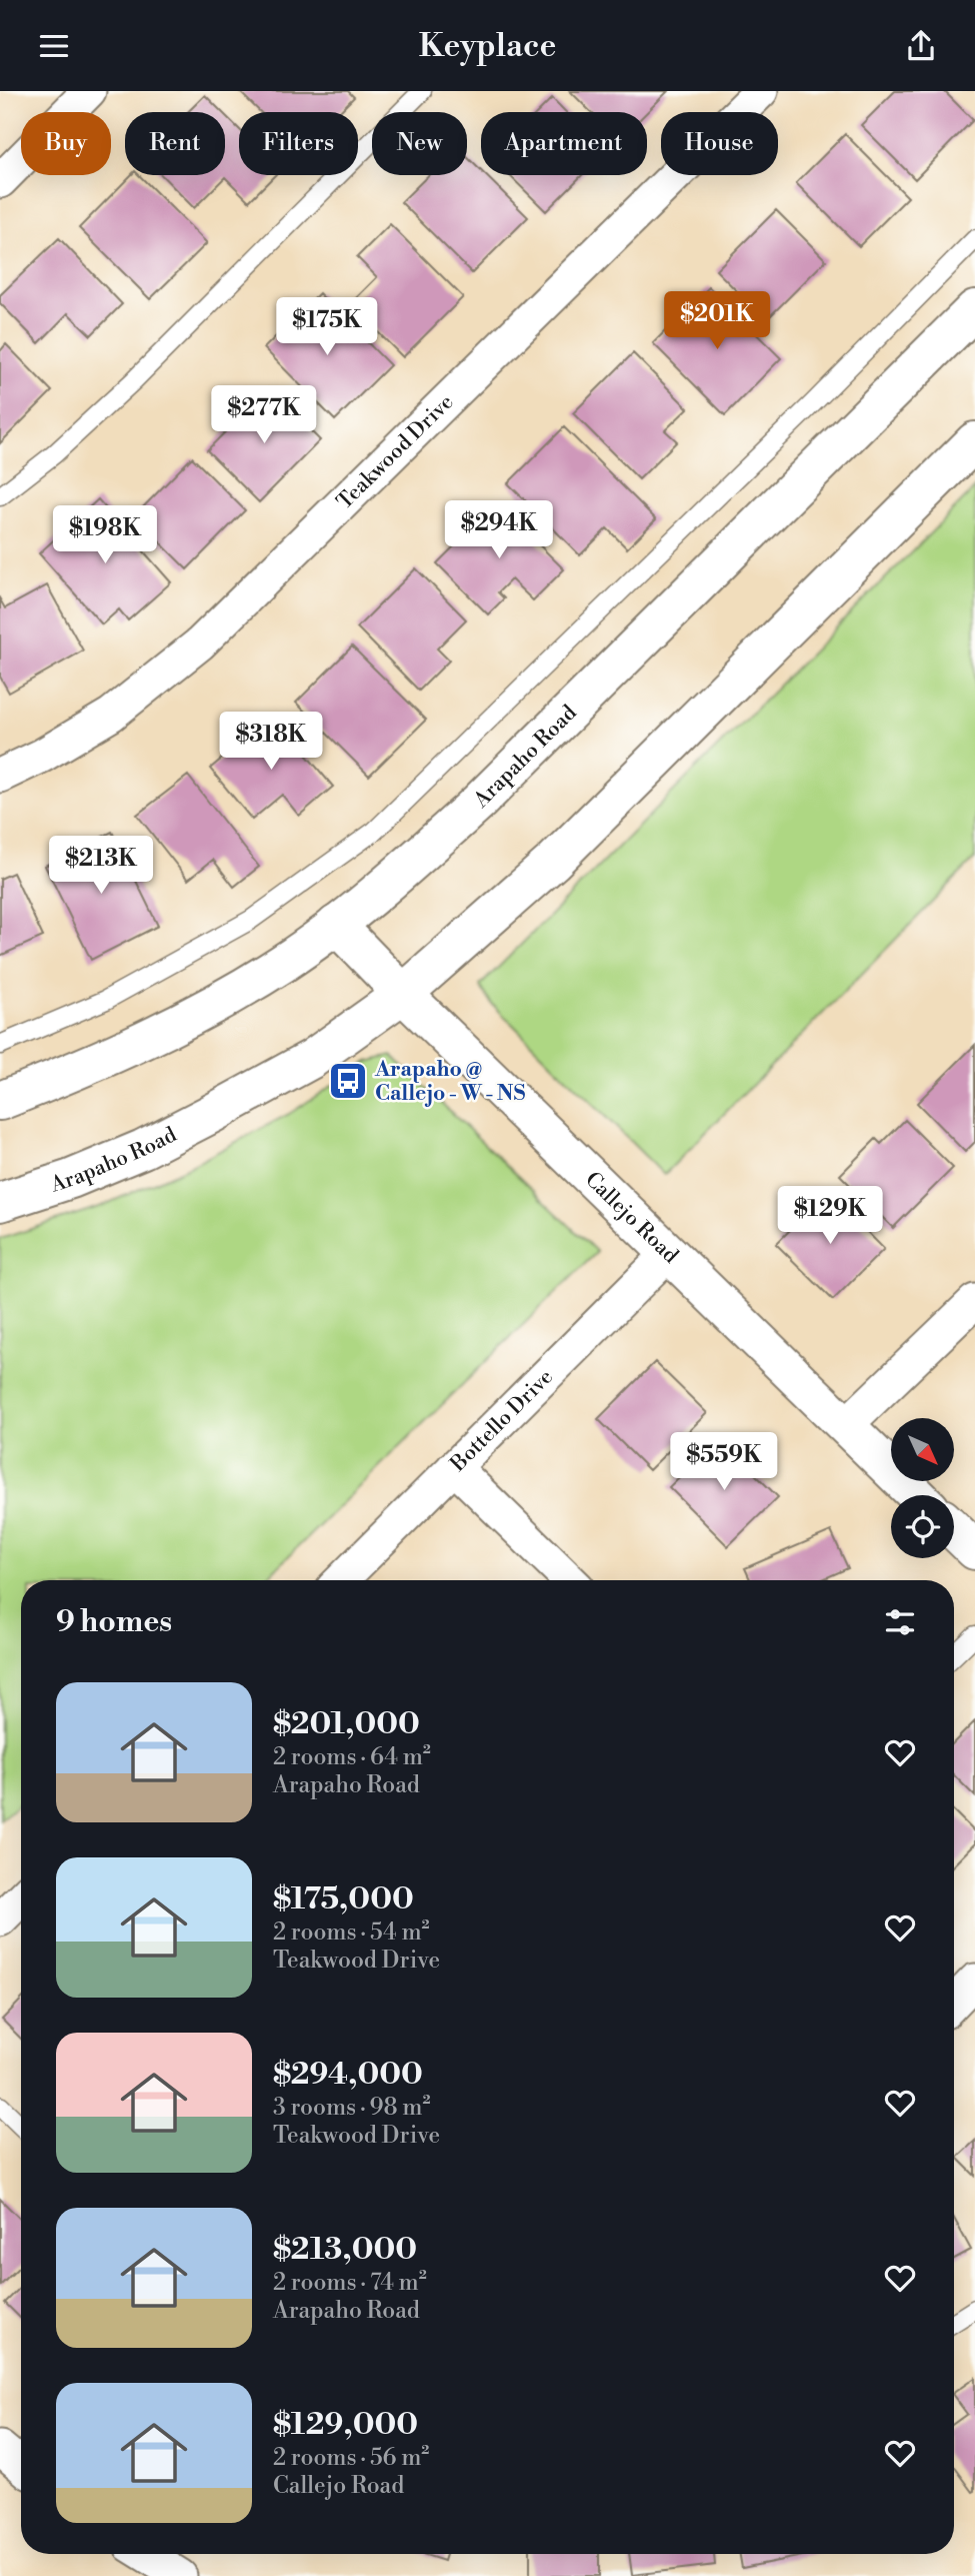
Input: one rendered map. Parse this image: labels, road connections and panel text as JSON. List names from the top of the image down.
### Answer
{
  "streets": {
    "main road": ["Arapaho Road", "Callejo Road"],
    "street": ["Teakwood Drive", "Bottello Drive"]
  },
  "crossings": [
    ["Arapaho Road", "Callejo Road"],
    ["Callejo Road", "Bottello Drive"]
  ],
  "places": {
    "bus stop": ["Arapaho @ Callejo - W - NS"]
  },
  "north": "bottom right",
  "page": {
    "header": "Keyplace",
    "chip": [
      "Buy",
      "Rent",
      "Filters",
      "New",
      "Apartment",
      "House"
    ],
    "price": [
      "$201K",
      "$175K",
      "$277K",
      "$294K",
      "$198K",
      "$318K",
      "$213K",
      "$129K",
      "$559K"
    ],
    "heading": "9 homes",
    "list": [
      {
        "name": "$201,000",
        "note": "2 rooms · 64 m² · Arapaho Road"
      },
      {
        "name": "$175,000",
        "note": "2 rooms · 54 m² · Teakwood Drive"
      },
      {
        "name": "$294,000",
        "note": "3 rooms · 98 m² · Teakwood Drive"
      },
      {
        "name": "$213,000",
        "note": "2 rooms · 74 m² · Arapaho Road"
      },
      {
        "name": "$129,000",
        "note": "2 rooms · 56 m² · Callejo Road"
      }
    ]
  }
}
